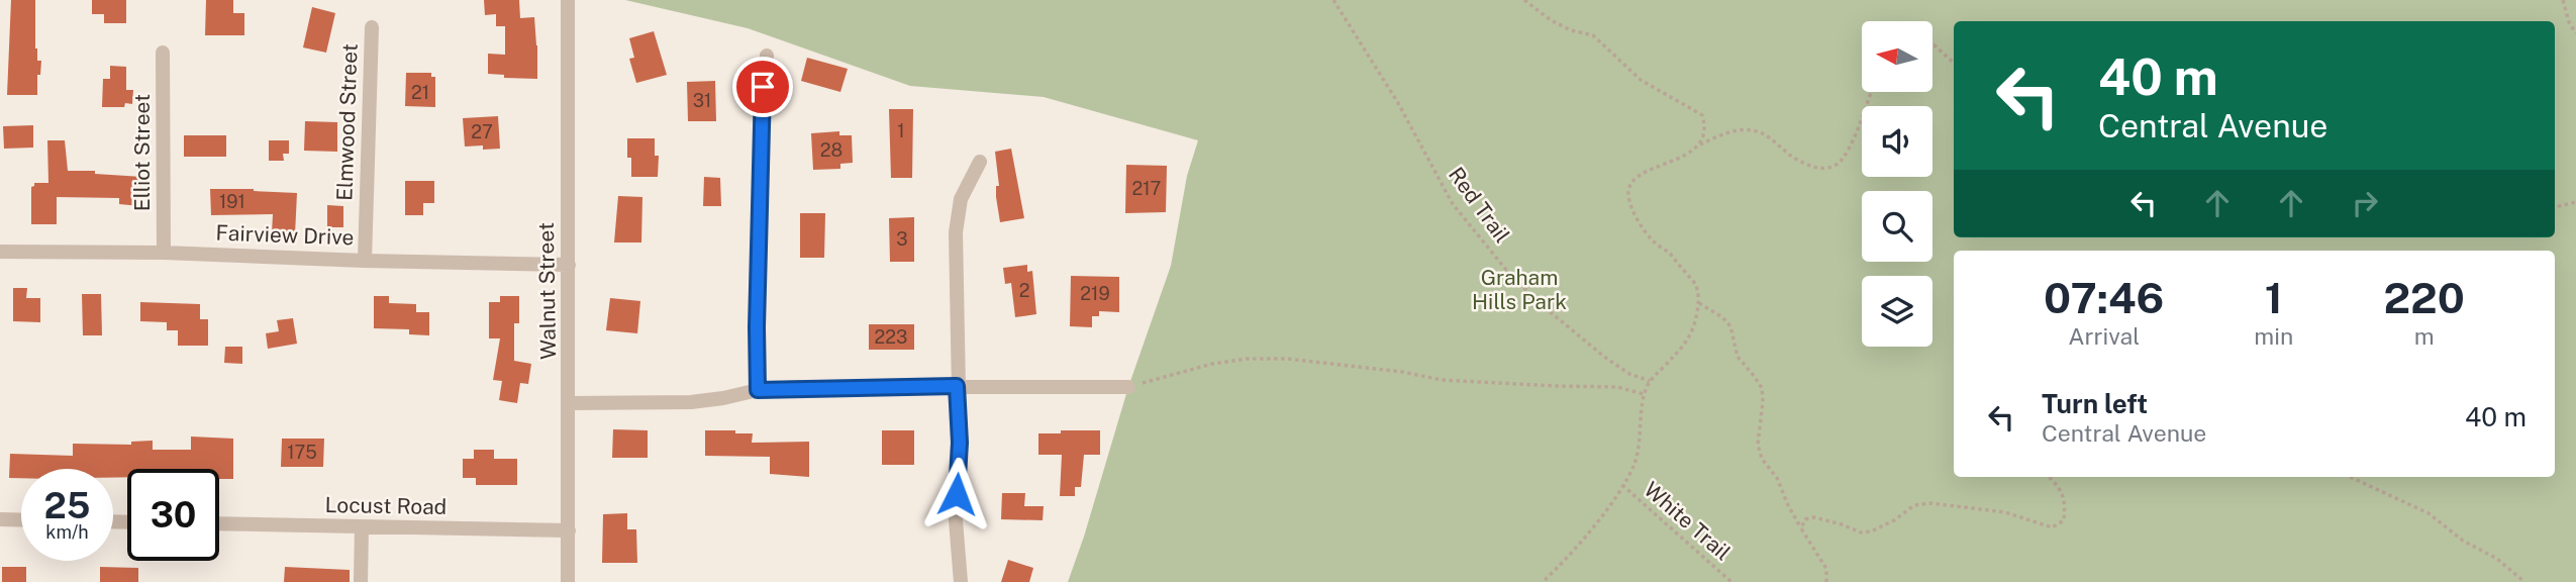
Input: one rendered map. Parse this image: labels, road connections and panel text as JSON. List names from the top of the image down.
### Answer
{
  "streets": {
    "street": [
      "Elmwood Street",
      "Elliot Street",
      "Fairview Drive",
      "Walnut Street",
      "Locust Road"
    ],
    "path": ["Red Trail", "White Trail"]
  },
  "crossings": [
    ["Elmwood Street", "Fairview Drive"],
    ["Elliot Street", "Fairview Drive"],
    ["Fairview Drive", "Walnut Street"],
    ["Walnut Street", "Locust Road"]
  ],
  "parks": ["Graham Hills Park"],
  "house_numbers": [
    "21",
    "31",
    "1",
    "27",
    "28",
    "217",
    "191",
    "3",
    "2",
    "219",
    "223",
    "175"
  ],
  "north": "left",
  "page": {
    "turn": ["40 m", "Central Avenue"],
    "eta": [
      "07:46",
      "Arrival",
      "1",
      "min",
      "220",
      "m"
    ],
    "list": [
      {
        "name": "Turn left",
        "note": "Central Avenue",
        "value": "40 m"
      }
    ],
    "speed": "25 km/h",
    "limit": "30"
  }
}
